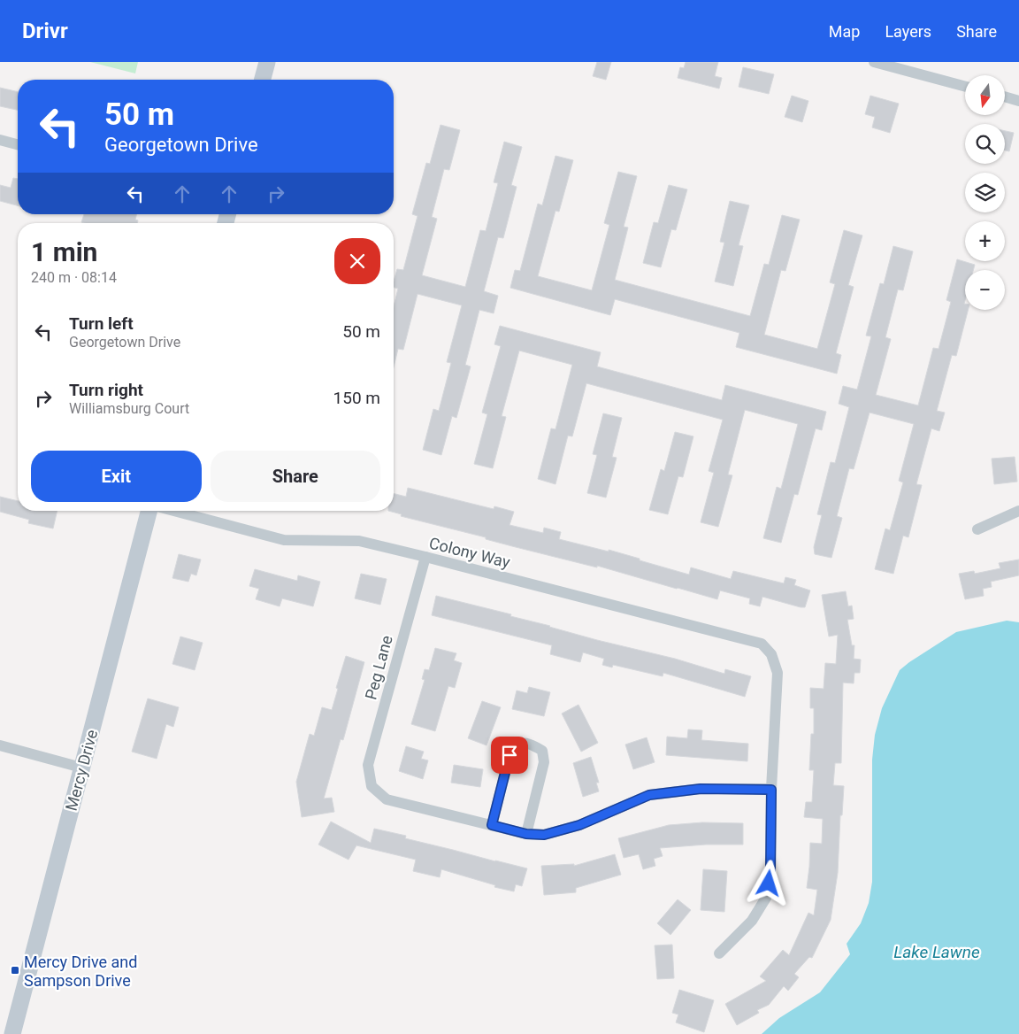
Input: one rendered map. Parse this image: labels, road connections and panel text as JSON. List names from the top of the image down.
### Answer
{
  "streets": {
    "street": ["Colony Way", "Peg Lane", "Mercy Drive"]
  },
  "crossings": [
    ["Colony Way", "Peg Lane"]
  ],
  "water": ["Lake Lawne"],
  "places": {
    "transit": ["Mercy Drive and Sampson Drive"]
  },
  "north": "bottom",
  "page": {
    "header": "Drivr",
    "nav": ["Map", "Layers", "Share"],
    "map_buttons": ["+", "−"],
    "turn": ["50 m", "Georgetown Drive"],
    "heading": ["1 min", "240 m · 08:14"],
    "list": [
      {
        "name": "Turn left",
        "note": "Georgetown Drive",
        "value": "50 m"
      },
      {
        "name": "Turn right",
        "note": "Williamsburg Court",
        "value": "150 m"
      }
    ],
    "buttons": ["Exit", "Share"]
  }
}
